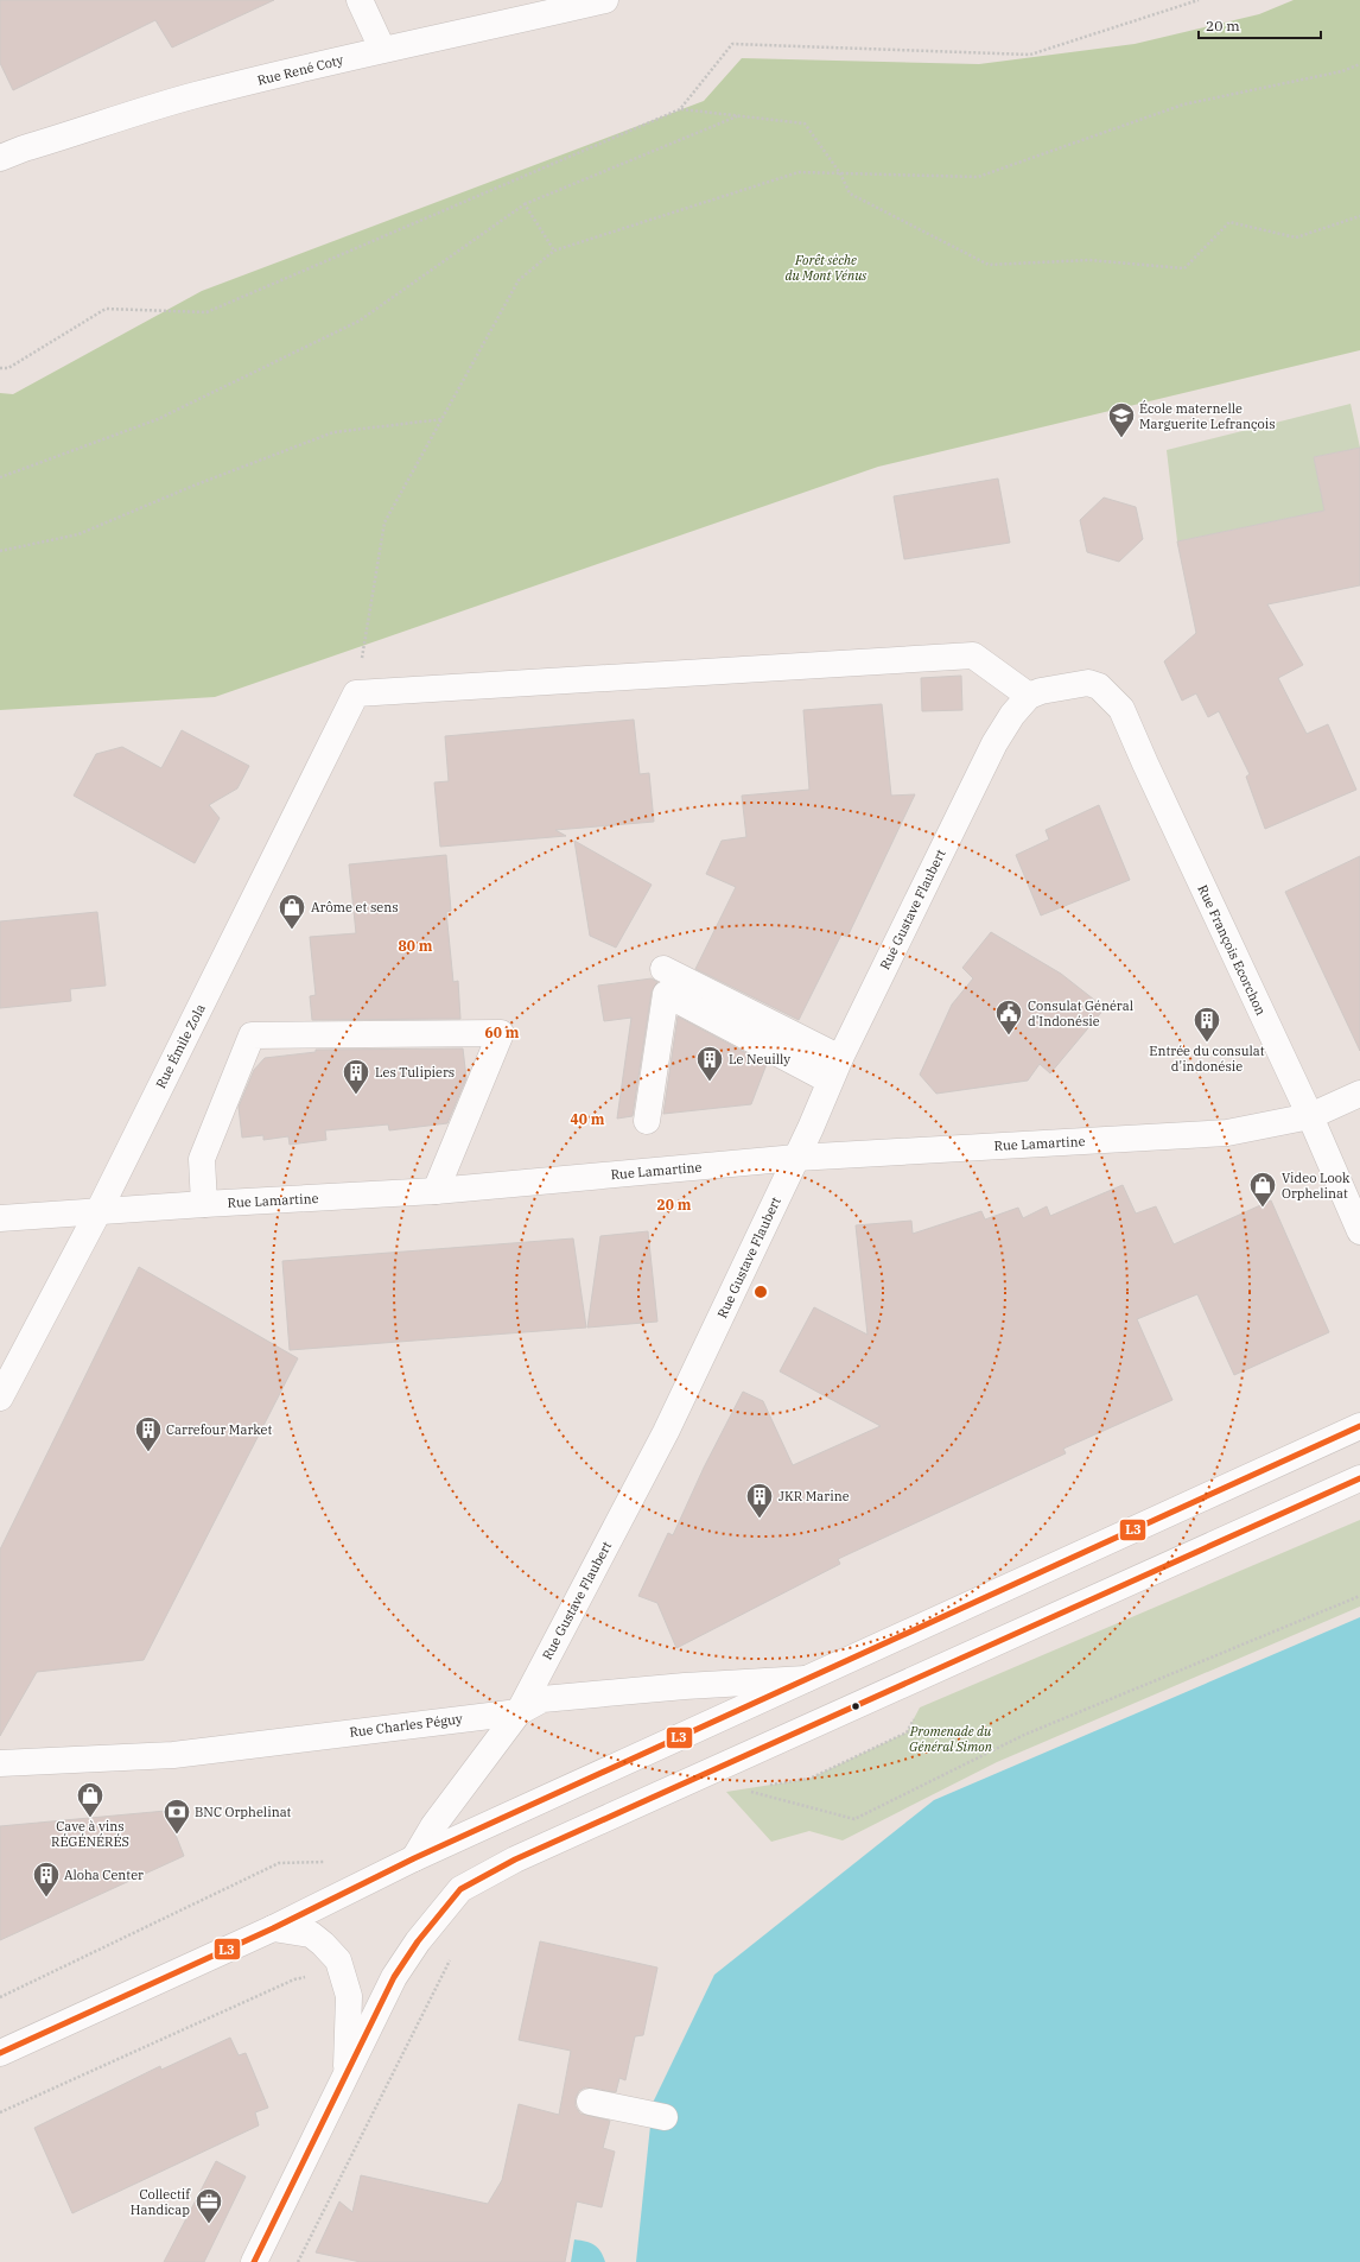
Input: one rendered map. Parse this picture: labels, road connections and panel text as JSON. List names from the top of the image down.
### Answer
{
  "streets": {
    "street": [
      "Rue René Coty",
      "Rue Gustave Flaubert",
      "Rue François Ecorchon",
      "Rue Émile Zola",
      "Rue Lamartine",
      "Rue Charles Péguy"
    ]
  },
  "crossings": [
    ["Rue Gustave Flaubert", "Rue François Ecorchon"],
    ["Rue Gustave Flaubert", "Rue Lamartine"],
    ["Rue Gustave Flaubert", "Rue Charles Péguy"],
    ["Rue François Ecorchon", "Rue Lamartine"],
    ["Rue Émile Zola", "Rue Lamartine"]
  ],
  "parks": ["Forêt sèche du Mont Vénus", "Promenade du Général Simon"],
  "places": {
    "school or university": ["École maternelle Marguerite Lefrançois"],
    "shop": ["Arôme et sens", "Video Look Orphelinat", "Cave à vins RÉGÉNÉRÉS"],
    "public building": ["Consulat Général d'Indonésie"],
    "building": [
      "Entrée du consulat d'indonésie",
      "Le Neuilly",
      "Les Tulipiers",
      "Carrefour Market",
      "JKR Marine",
      "Aloha Center"
    ],
    "bank": ["BNC Orphelinat"],
    "office": ["Collectif Handicap"]
  },
  "lines": ["transit line L3"],
  "scale_bar": "20 m",
  "rings": [
    "80 m",
    "60 m",
    "40 m",
    "20 m"
  ]
}
